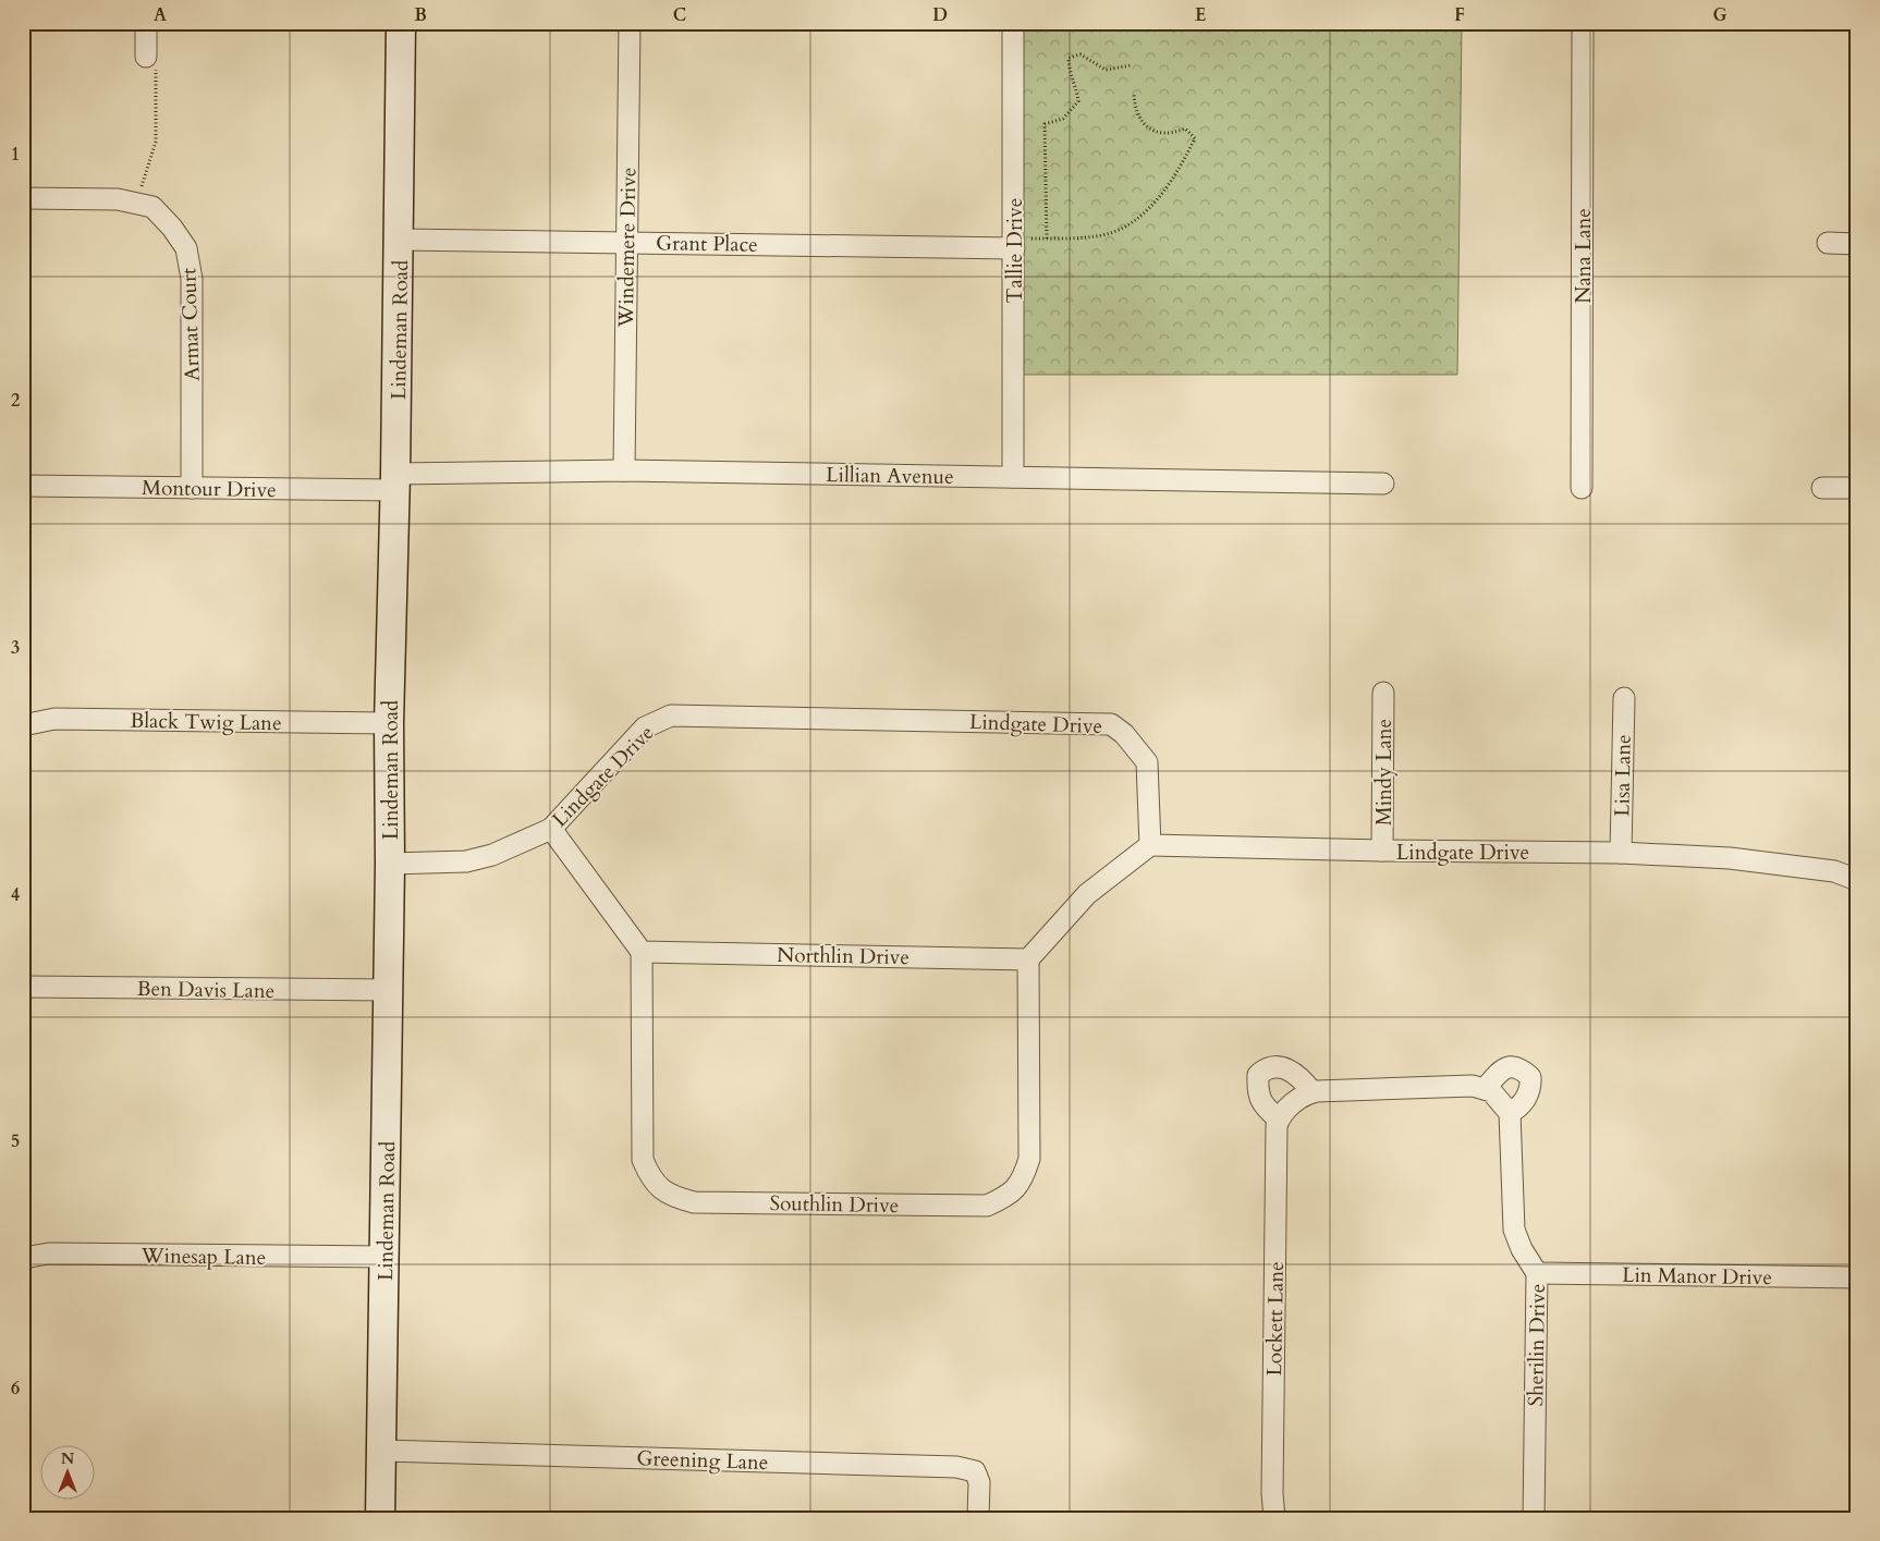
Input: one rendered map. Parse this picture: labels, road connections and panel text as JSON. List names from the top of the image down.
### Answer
{
  "streets": {
    "street": [
      "Grant Place",
      "Windemere Drive",
      "Tallie Drive",
      "Nana Lane",
      "Armat Court",
      "Lindeman Road",
      "Lillian Avenue",
      "Montour Drive",
      "Black Twig Lane",
      "Lindgate Drive",
      "Mindy Lane",
      "Lisa Lane",
      "Northlin Drive",
      "Ben Davis Lane",
      "Southlin Drive",
      "Winesap Lane",
      "Lin Manor Drive",
      "Lockett Lane",
      "Sherilin Drive",
      "Greening Lane"
    ]
  },
  "crossings": [
    ["Grant Place", "Windemere Drive"],
    ["Grant Place", "Tallie Drive"],
    ["Grant Place", "Lindeman Road"],
    ["Windemere Drive", "Lillian Avenue"],
    ["Tallie Drive", "Lillian Avenue"],
    ["Armat Court", "Montour Drive"],
    ["Lindeman Road", "Lillian Avenue"],
    ["Lindeman Road", "Montour Drive"],
    ["Lindeman Road", "Black Twig Lane"],
    ["Lindeman Road", "Lindgate Drive"],
    ["Lindeman Road", "Ben Davis Lane"],
    ["Lindeman Road", "Winesap Lane"],
    ["Lindeman Road", "Greening Lane"],
    ["Lillian Avenue", "Montour Drive"],
    ["Lindgate Drive", "Mindy Lane"],
    ["Lindgate Drive", "Lisa Lane"],
    ["Northlin Drive", "Southlin Drive"],
    ["Lin Manor Drive", "Sherilin Drive"]
  ],
  "north": "top",
  "grid": {
    "columns": [
      "A",
      "B",
      "C",
      "D",
      "E",
      "F",
      "G"
    ],
    "rows": [
      "1",
      "2",
      "3",
      "4",
      "5",
      "6"
    ]
  }
}
